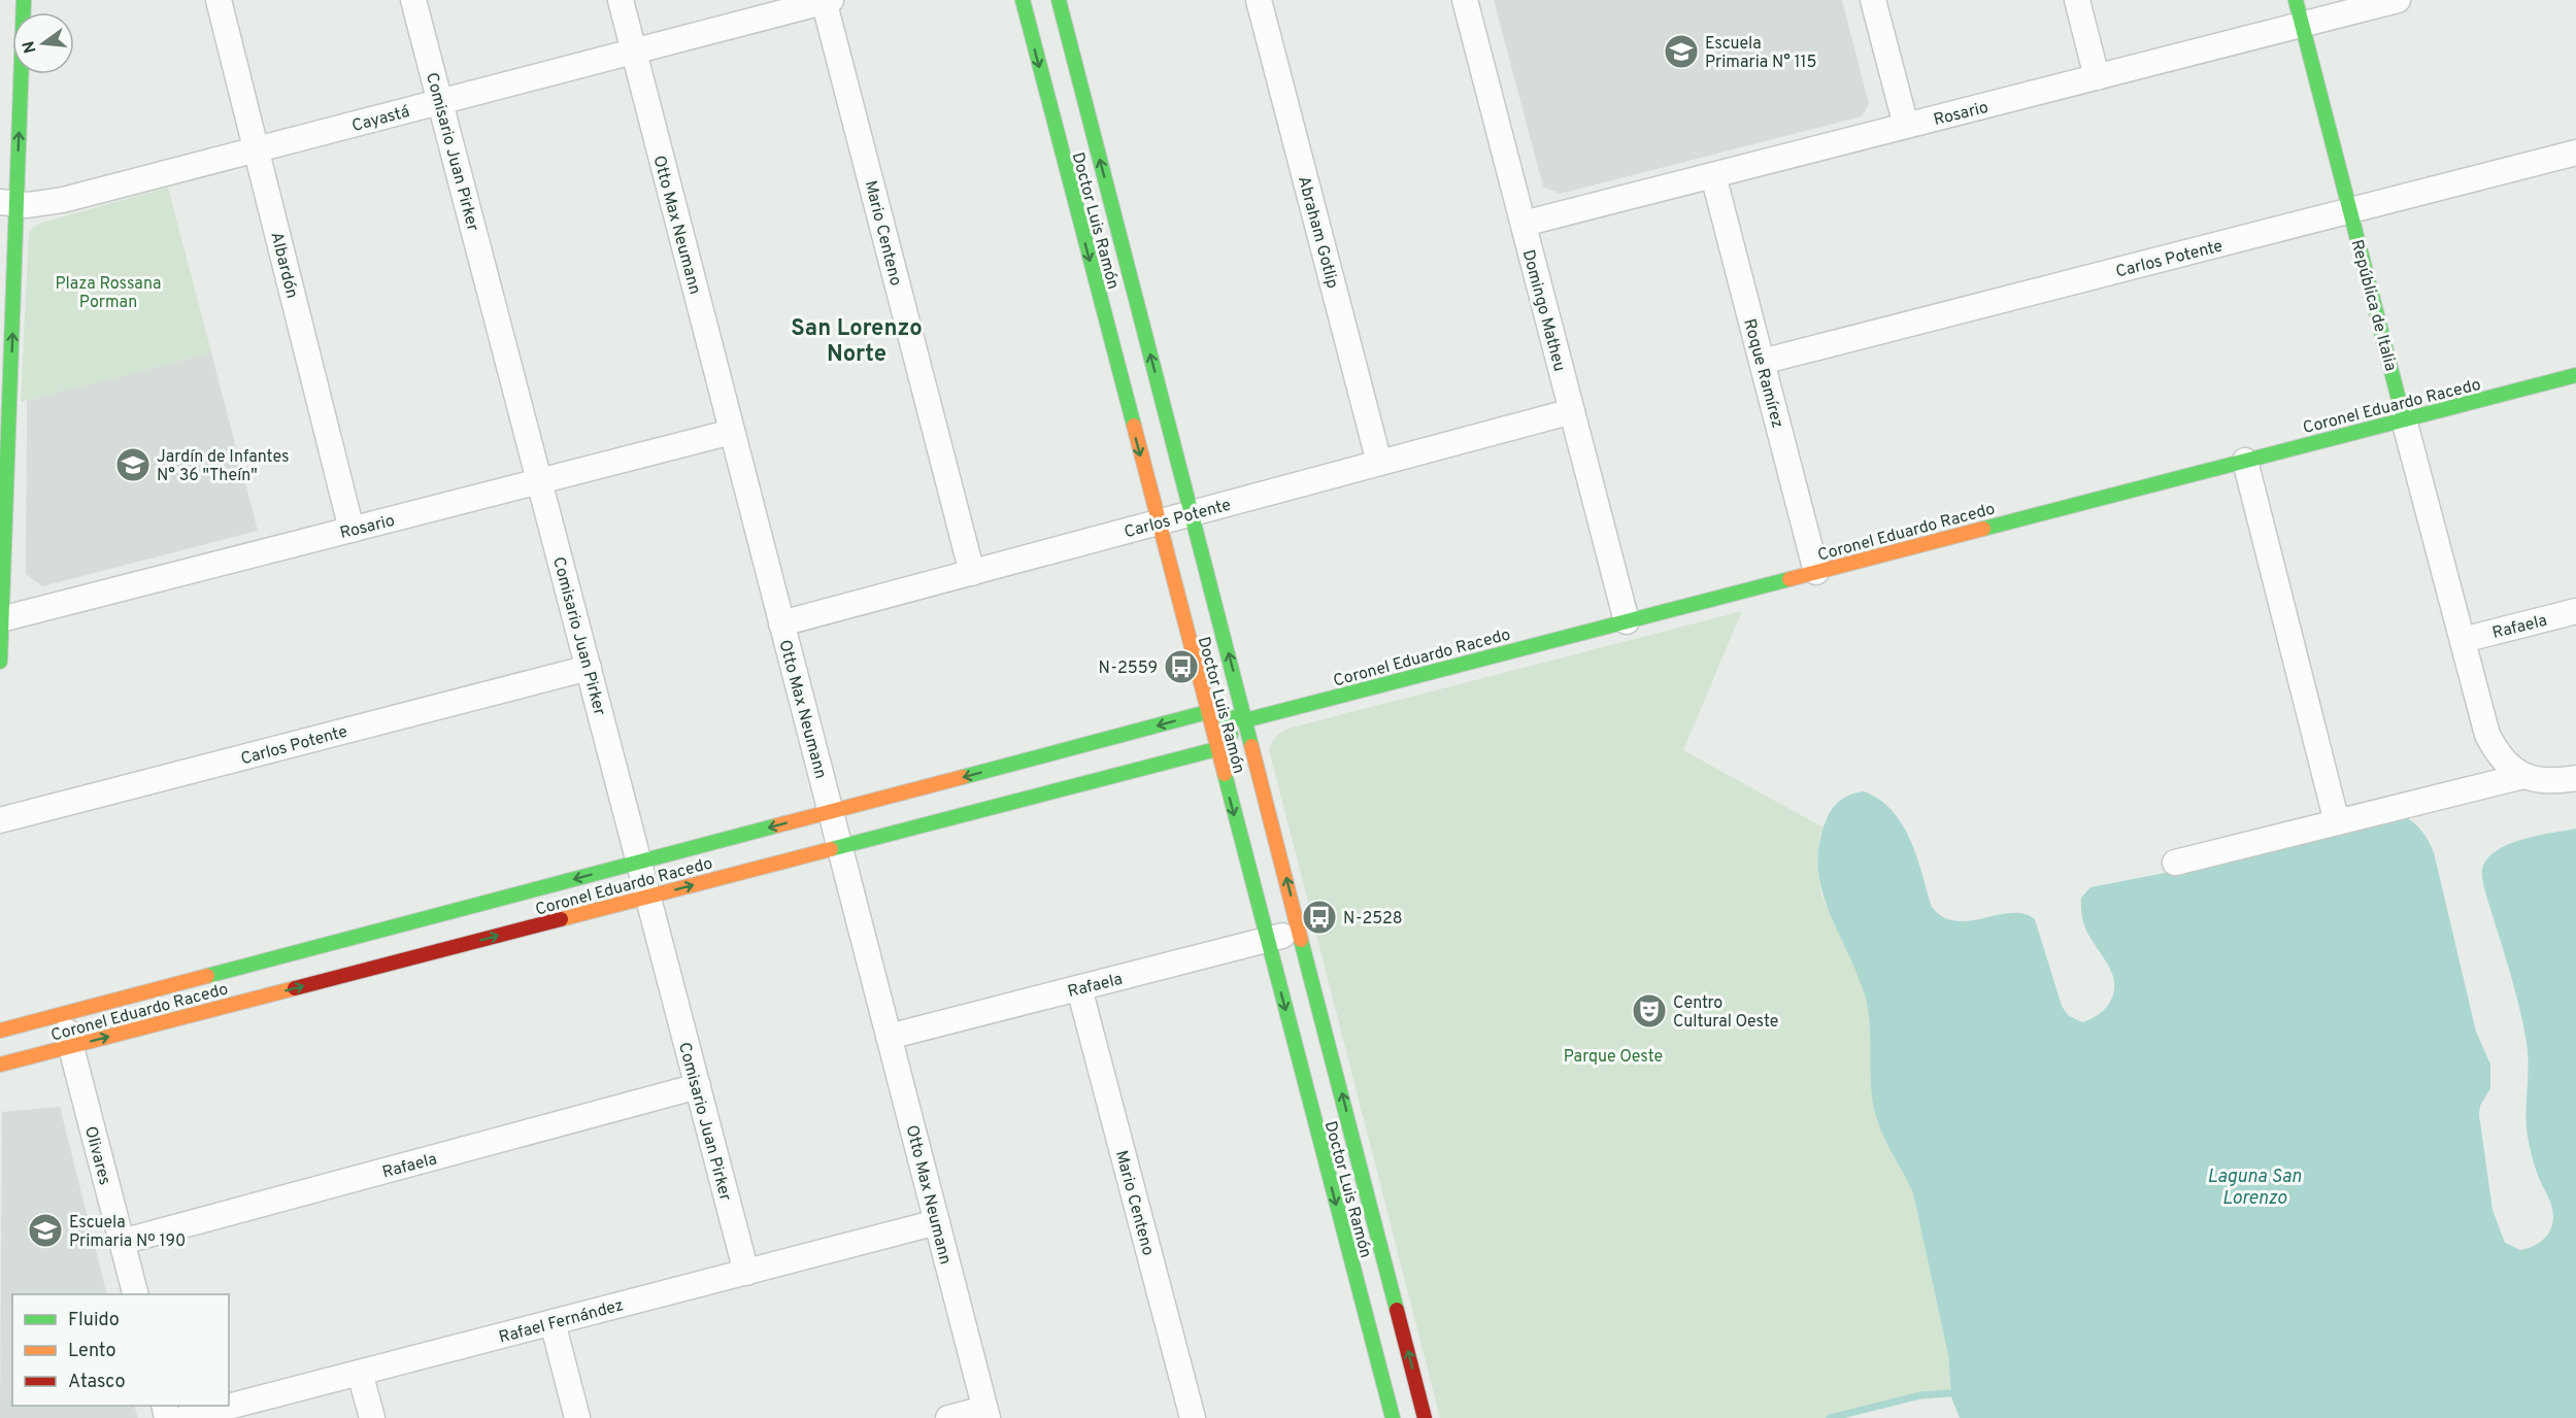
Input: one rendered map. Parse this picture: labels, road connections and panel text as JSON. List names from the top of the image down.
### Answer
{
  "streets": {
    "street": [
      "Rosario",
      "Cayastá",
      "Comisario Juan Pirker",
      "Doctor Luis Ramón",
      "Otto Max Neumann",
      "Abraham Gotlip",
      "Mario Centeno",
      "Carlos Potente",
      "Albardón",
      "República de Italia",
      "Domingo Matheu",
      "Roque Ramírez",
      "Coronel Eduardo Racedo",
      "Rafaela",
      "Olivares",
      "Rafael Fernández"
    ]
  },
  "crossings": [
    ["Rosario", "Comisario Juan Pirker"],
    ["Rosario", "Otto Max Neumann"],
    ["Rosario", "Albardón"],
    ["Rosario", "República de Italia"],
    ["Rosario", "Domingo Matheu"],
    ["Rosario", "Roque Ramírez"],
    ["Cayastá", "Comisario Juan Pirker"],
    ["Cayastá", "Otto Max Neumann"],
    ["Cayastá", "Mario Centeno"],
    ["Cayastá", "Albardón"],
    ["Comisario Juan Pirker", "Carlos Potente"],
    ["Comisario Juan Pirker", "Coronel Eduardo Racedo"],
    ["Comisario Juan Pirker", "Rafaela"],
    ["Comisario Juan Pirker", "Rafael Fernández"],
    ["Doctor Luis Ramón", "Carlos Potente"],
    ["Doctor Luis Ramón", "Coronel Eduardo Racedo"],
    ["Doctor Luis Ramón", "Rafaela"],
    ["Otto Max Neumann", "Carlos Potente"],
    ["Otto Max Neumann", "Coronel Eduardo Racedo"],
    ["Otto Max Neumann", "Rafaela"],
    ["Otto Max Neumann", "Rafael Fernández"],
    ["Abraham Gotlip", "Carlos Potente"],
    ["Mario Centeno", "Carlos Potente"],
    ["Mario Centeno", "Rafaela"],
    ["Carlos Potente", "República de Italia"],
    ["Carlos Potente", "Domingo Matheu"],
    ["Carlos Potente", "Roque Ramírez"],
    ["República de Italia", "Coronel Eduardo Racedo"],
    ["República de Italia", "Rafaela"],
    ["Domingo Matheu", "Coronel Eduardo Racedo"],
    ["Roque Ramírez", "Coronel Eduardo Racedo"],
    ["Coronel Eduardo Racedo", "Olivares"],
    ["Rafaela", "Olivares"]
  ],
  "districts": ["San Lorenzo Norte"],
  "water": ["Laguna San Lorenzo"],
  "parks": ["Plaza Rossana Porman", "Parque Oeste"],
  "places": {
    "school or university": ["Escuela Primaria N° 115", "Jardín de Infantes N° 36 \"Theín\"", "Escuela Primaria Nº 190"],
    "bus stop": ["N-2559", "N-2528"],
    "theatre": ["Centro Cultural Oeste"]
  },
  "legend": ["Fluido", "Lento", "Atasco"],
  "north": "left"
}
